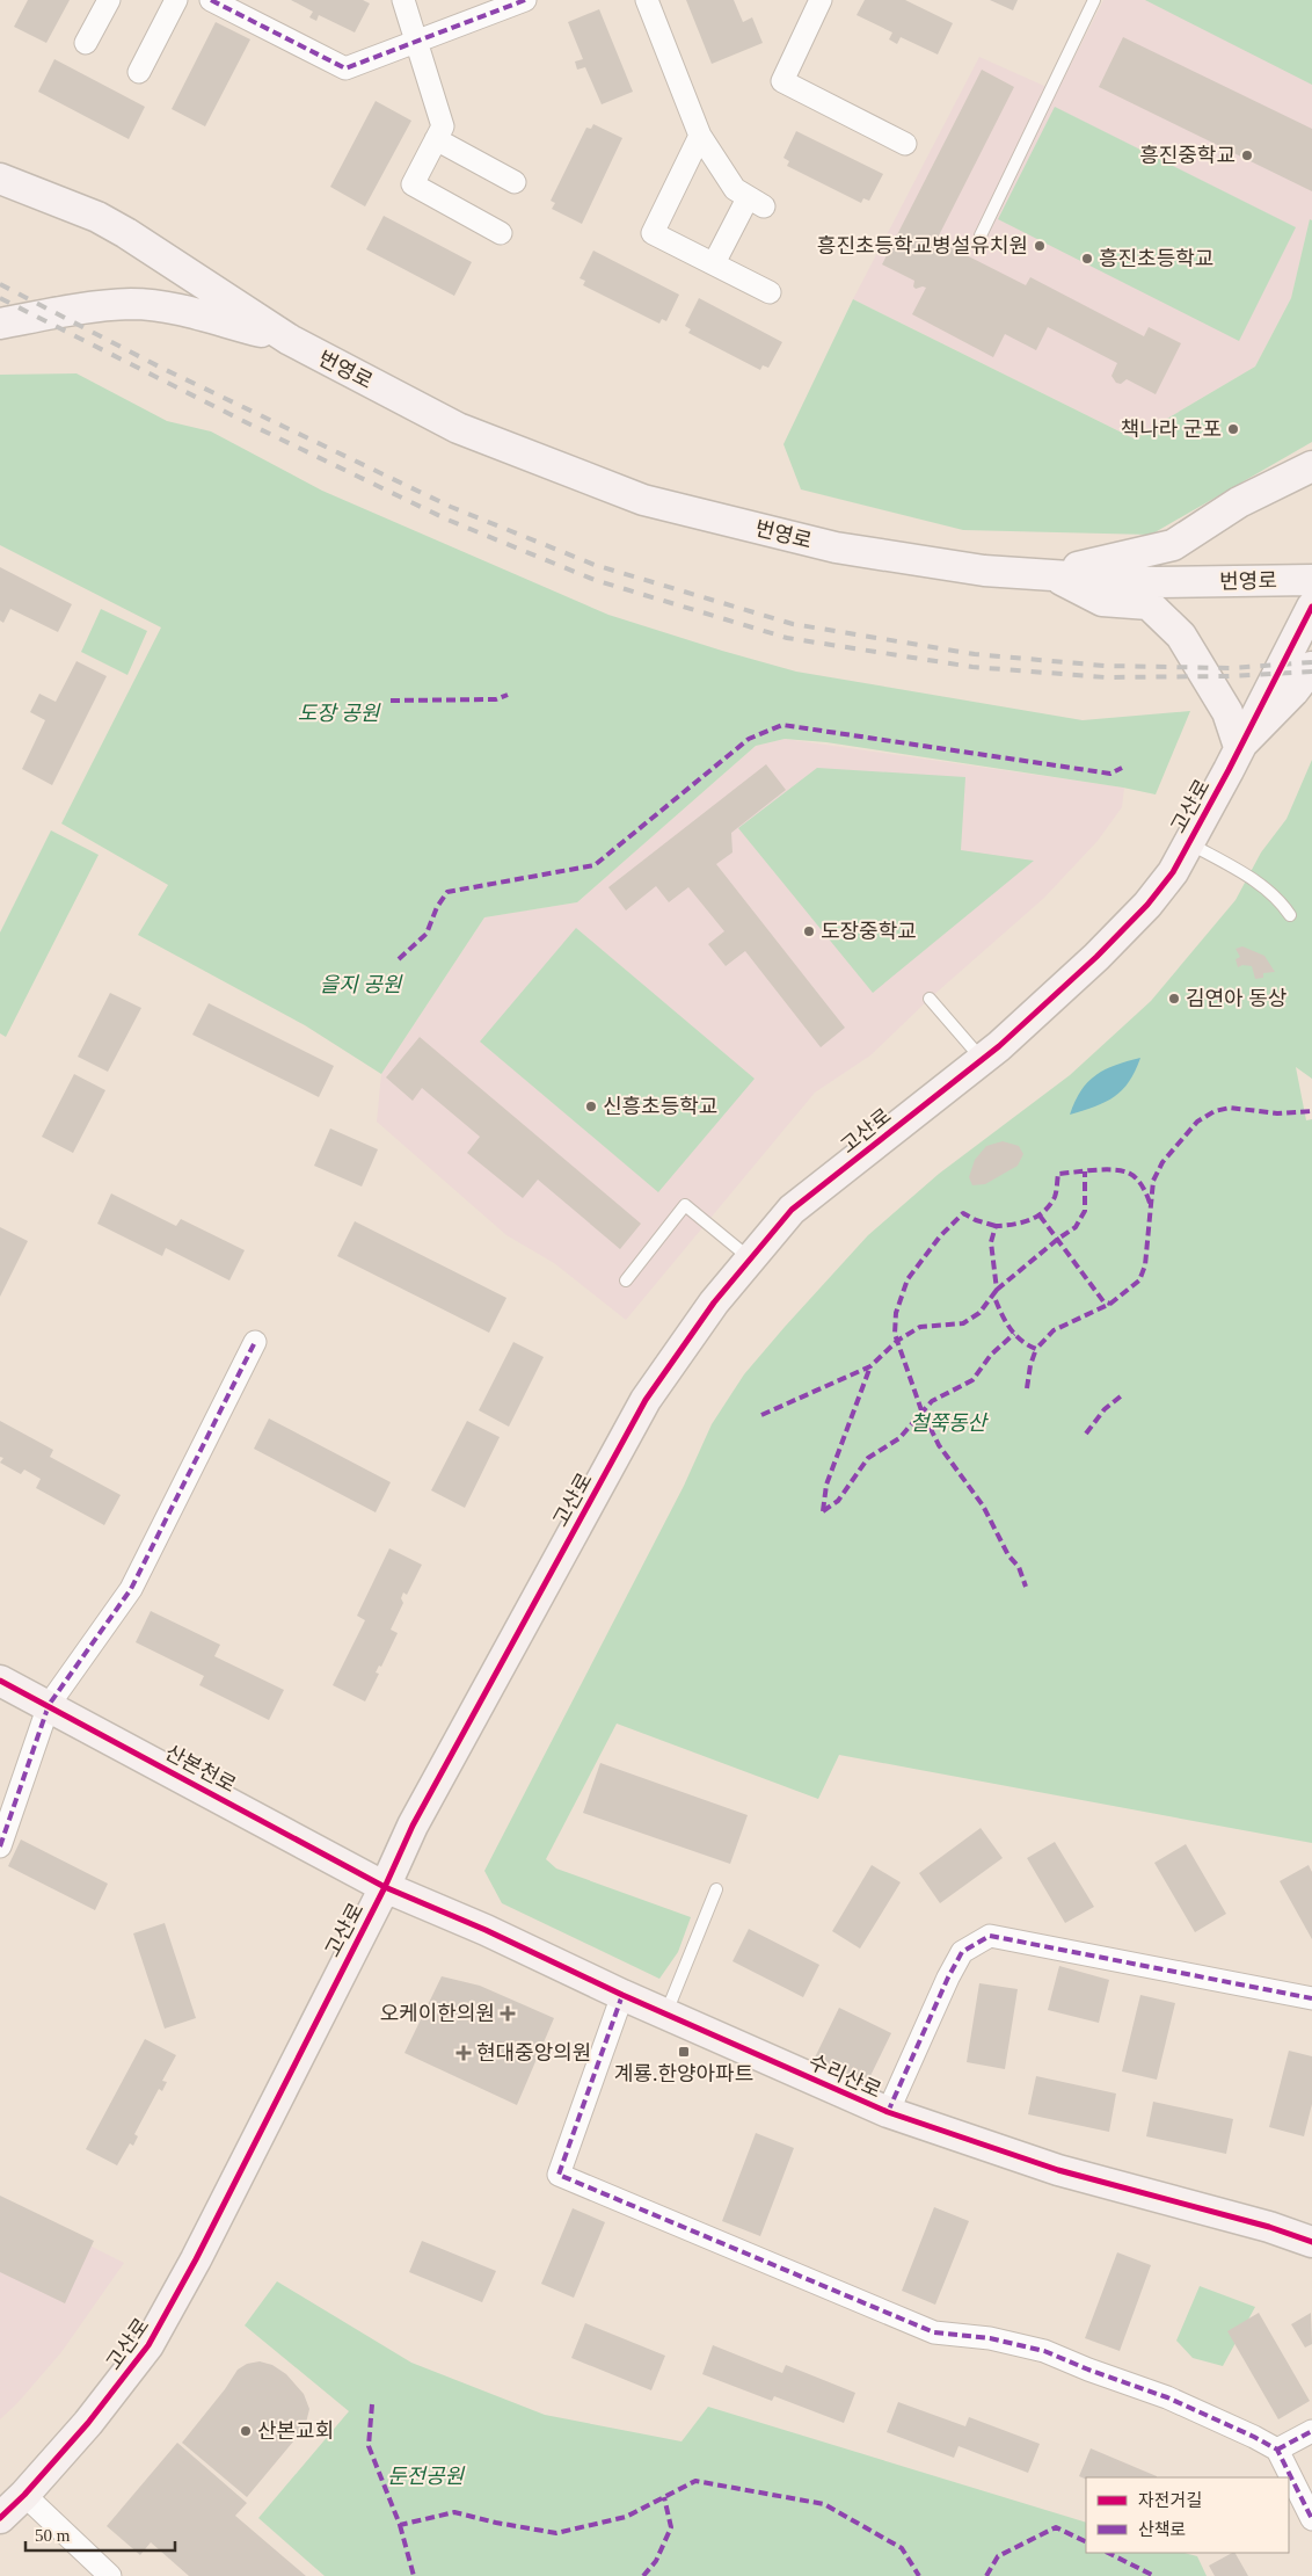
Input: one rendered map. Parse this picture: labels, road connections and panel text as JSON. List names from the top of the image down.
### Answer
{
  "streets": {
    "street": [
      "번영로",
      "고산로",
      "산본천로",
      "수리산로"
    ]
  },
  "crossings": [
    ["고산로", "산본천로"],
    ["고산로", "수리산로"],
    ["산본천로", "수리산로"]
  ],
  "parks": [
    "도장 공원",
    "을지 공원",
    "철쭉동산",
    "둔전공원"
  ],
  "places": {
    "other": [
      "흥진중학교",
      "흥진초등학교병설유치원",
      "흥진초등학교",
      "책나라 군포",
      "도장중학교",
      "김연아 동상",
      "신흥초등학교",
      "산본교회"
    ],
    "health": ["오케이한의원", "현대중앙의원"],
    "transit": ["계룡.한양아파트"]
  },
  "legend": ["자전거길", "산책로"],
  "scale_bar": "50 m"
}
